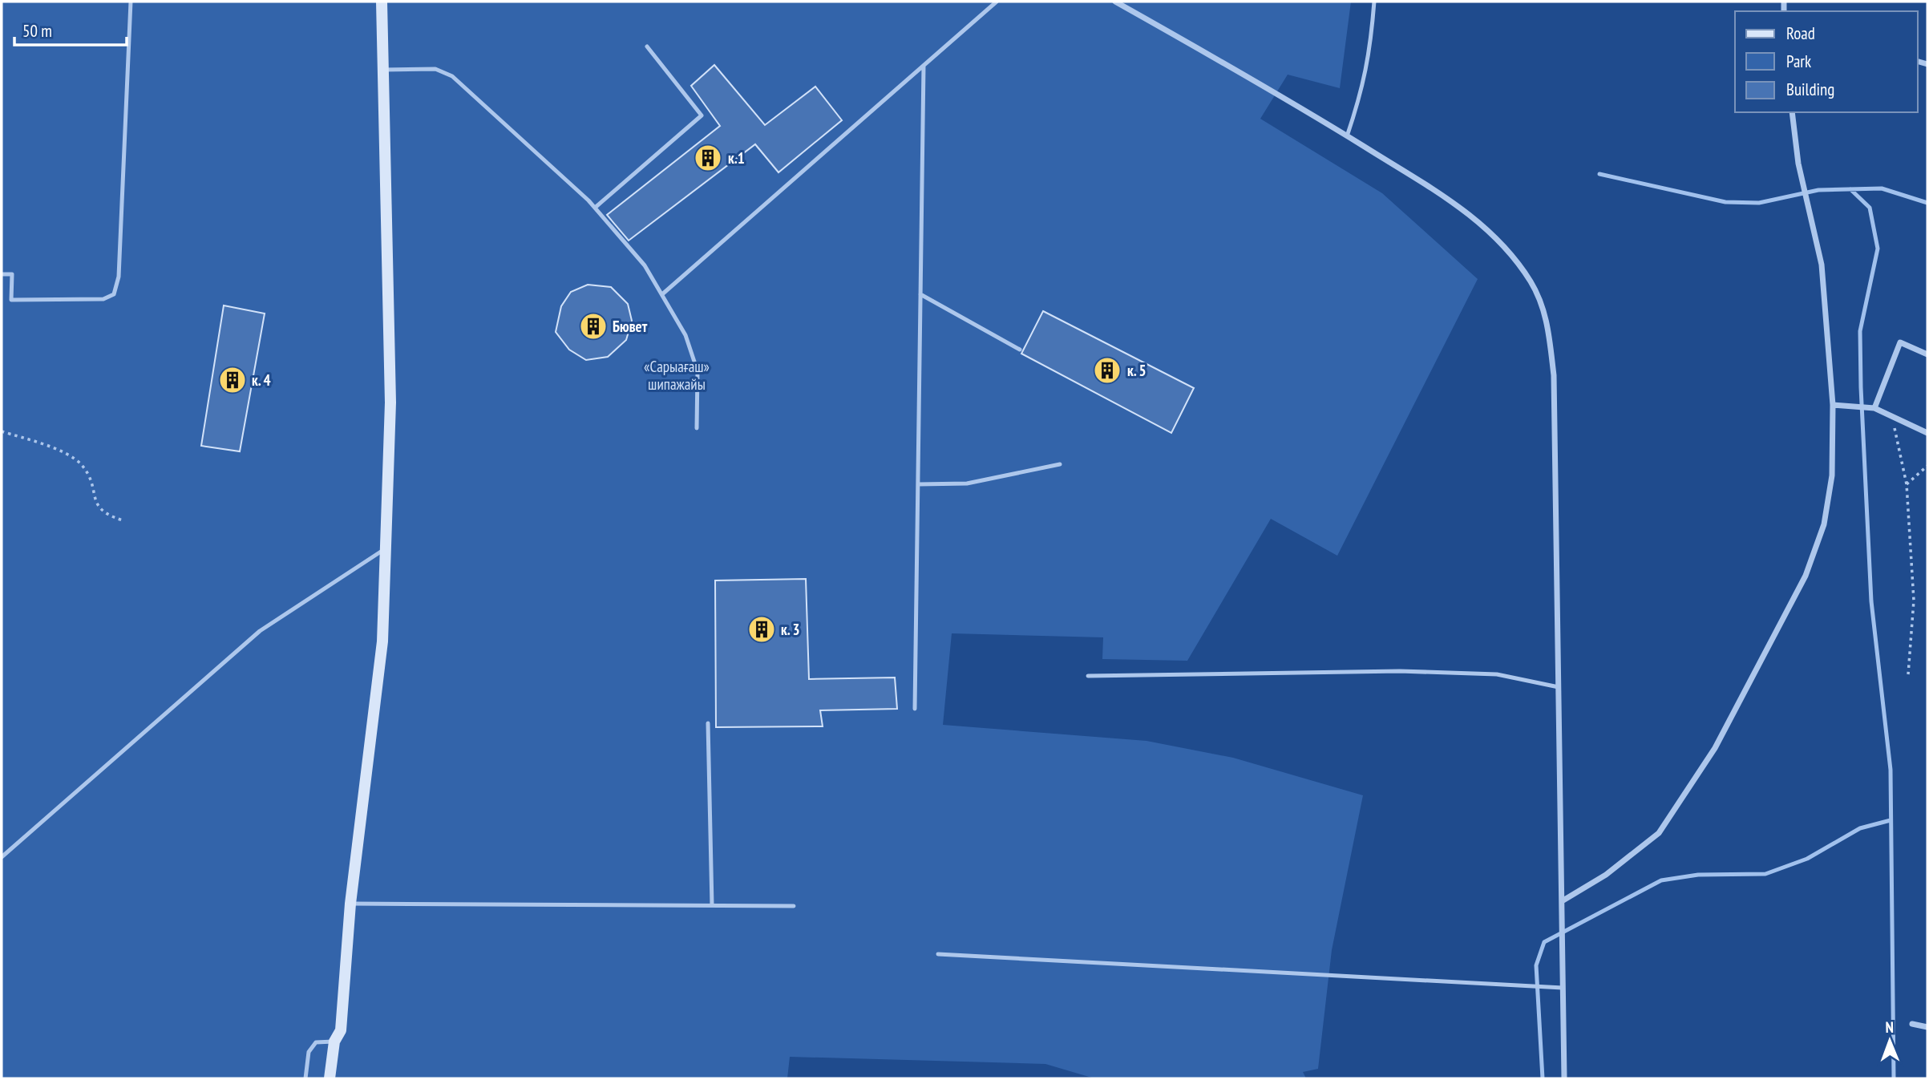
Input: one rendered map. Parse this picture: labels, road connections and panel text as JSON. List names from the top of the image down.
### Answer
{
  "parks": ["«Сарыағаш» шипажайы"],
  "places": {
    "building": [
      "к.1",
      "Бювет",
      "к. 5",
      "к. 4",
      "к. 3"
    ]
  },
  "legend": ["Road", "Park", "Building"],
  "scale_bar": "50 m",
  "north": "top"
}
